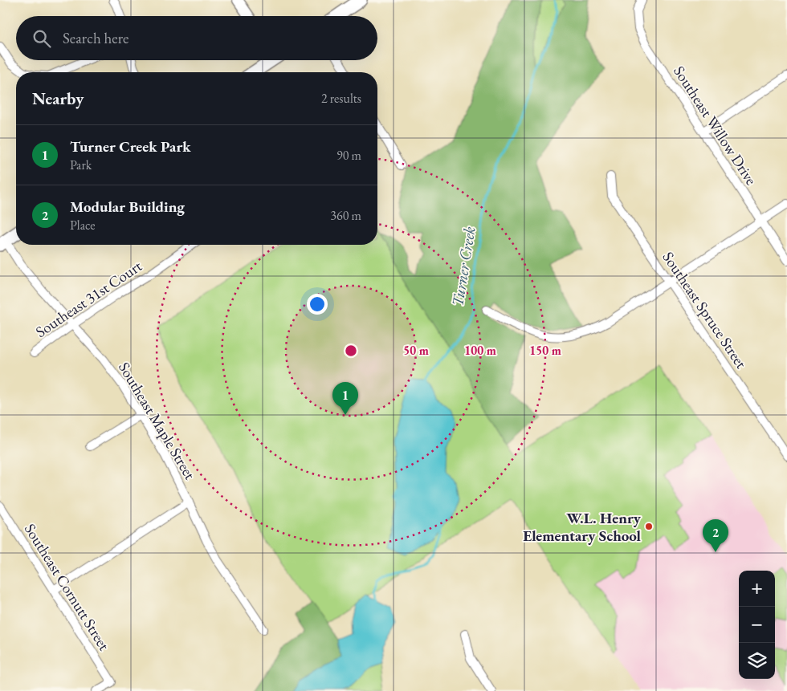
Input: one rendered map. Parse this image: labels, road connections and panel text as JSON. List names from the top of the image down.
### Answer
{
  "streets": {
    "street": [
      "Southeast Willow Drive",
      "Southeast 31st Court",
      "Southeast Spruce Street",
      "Southeast Maple Street",
      "Southeast Cornutt Street"
    ]
  },
  "crossings": [
    ["Southeast 31st Court", "Southeast Maple Street"]
  ],
  "water": ["Turner Creek"],
  "places": ["W.L. Henry Elementary School"],
  "page": {
    "search": "Search here",
    "heading": ["Nearby", "2 results"],
    "list": [
      {
        "mark": "1",
        "name": "Turner Creek Park",
        "note": "Park",
        "value": "90 m"
      },
      {
        "mark": "2",
        "name": "Modular Building",
        "note": "Place",
        "value": "360 m"
      }
    ],
    "pins": ["1", "2"],
    "map_buttons": ["+", "−"]
  },
  "rings": ["50 m", "100 m", "150 m"]
}
